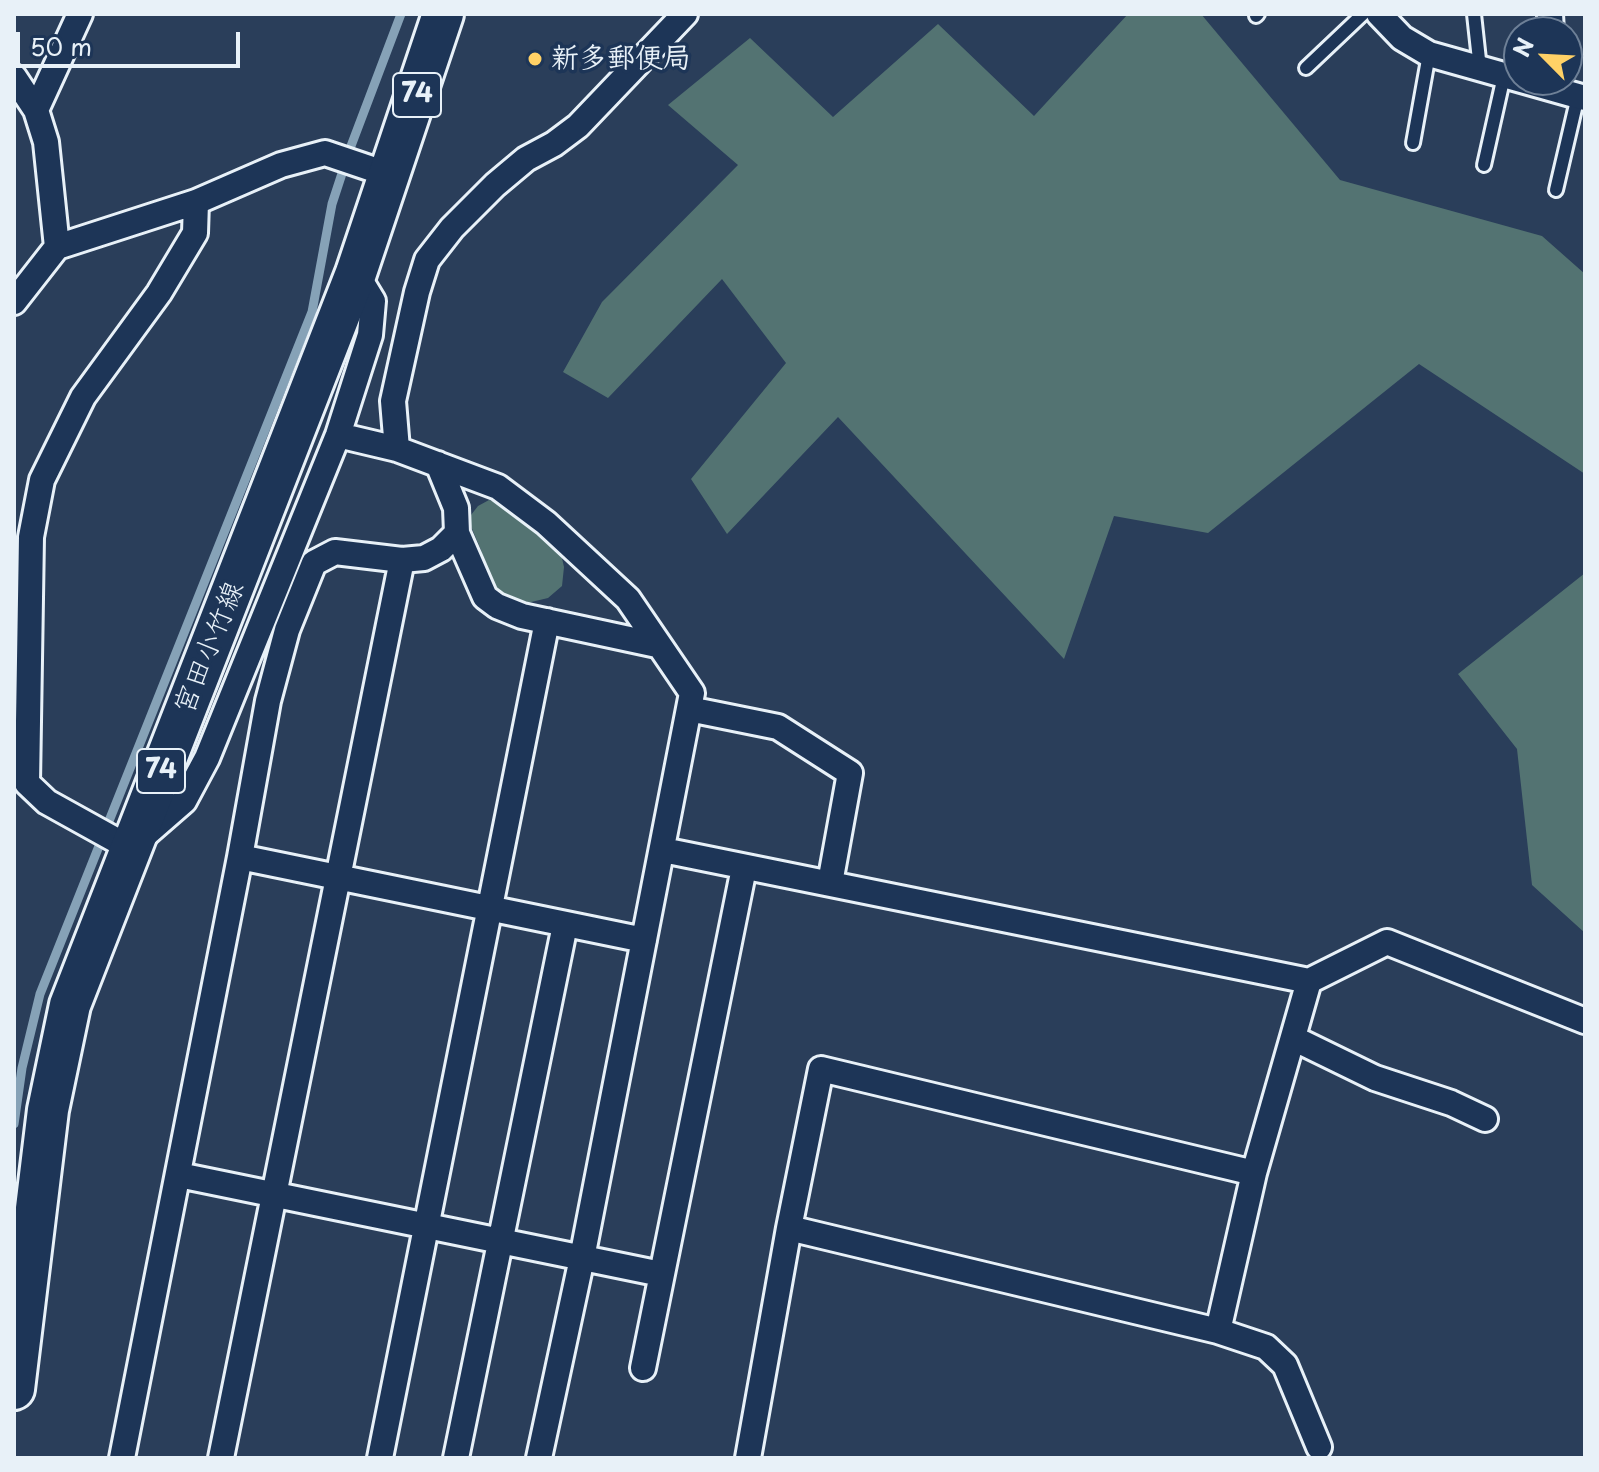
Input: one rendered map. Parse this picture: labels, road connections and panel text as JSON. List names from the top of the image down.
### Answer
{
  "streets": {
    "main road": ["74", "宮田小竹線"]
  },
  "places": ["新多郵便局"],
  "scale_bar": "50 m",
  "north": "top left"
}
